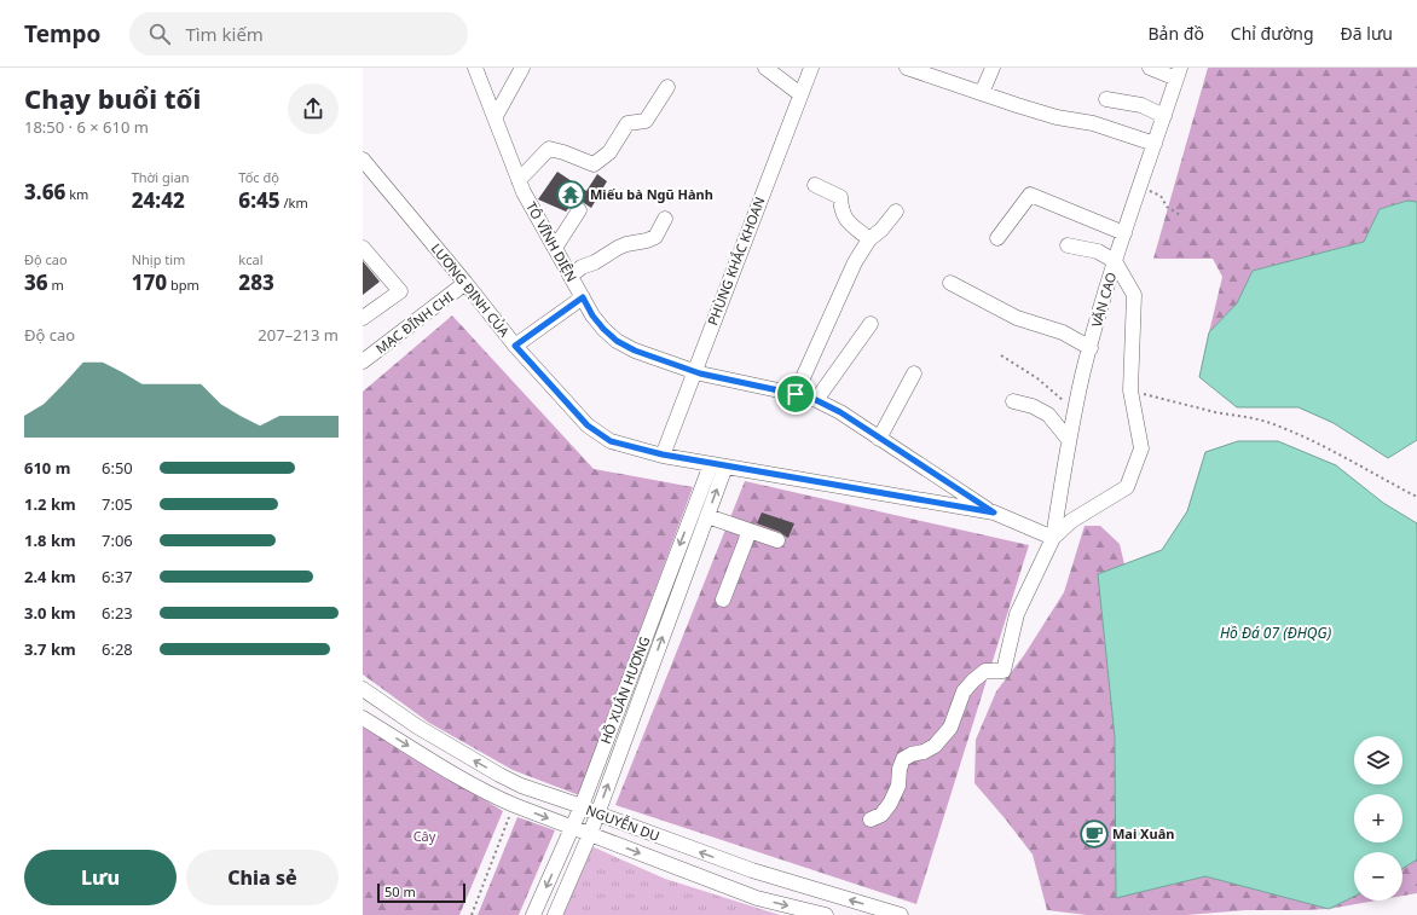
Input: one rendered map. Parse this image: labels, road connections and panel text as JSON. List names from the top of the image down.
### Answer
{
  "streets": {
    "street": [
      "TÔ VĨNH DIỆN",
      "PHÙNG KHẮC KHOAN",
      "LƯƠNG ĐỊNH CỦA",
      "VĂN CAO",
      "MẠC ĐĨNH CHI",
      "HỒ XUÂN HƯƠNG",
      "NGUYỄN DU"
    ]
  },
  "crossings": [
    ["TÔ VĨNH DIỆN", "PHÙNG KHẮC KHOAN"],
    ["TÔ VĨNH DIỆN", "LƯƠNG ĐỊNH CỦA"],
    ["PHÙNG KHẮC KHOAN", "LƯƠNG ĐỊNH CỦA"],
    ["LƯƠNG ĐỊNH CỦA", "VĂN CAO"],
    ["LƯƠNG ĐỊNH CỦA", "MẠC ĐĨNH CHI"],
    ["LƯƠNG ĐỊNH CỦA", "HỒ XUÂN HƯƠNG"],
    ["HỒ XUÂN HƯƠNG", "NGUYỄN DU"]
  ],
  "water": ["Hồ Đá 07 (ĐHQG)"],
  "parks": ["Cây"],
  "places": {
    "temple": ["Miếu bà Ngũ Hành"],
    "cafe": ["Mai Xuân"]
  },
  "scale_bar": "50 m",
  "page": {
    "header": "Tempo",
    "search": "Tìm kiếm",
    "nav": ["Bản đồ", "Chỉ đường", "Đã lưu"],
    "heading": ["Chạy buổi tối", "18:50 · 6 × 610 m"],
    "stats": [
      ["3.66 km"],
      ["Thời gian", "24:42"],
      ["Tốc độ", "6:45 /km"],
      ["Độ cao", "36 m"],
      ["Nhịp tim", "170 bpm"],
      ["kcal", "283"]
    ],
    "chart": ["Độ cao", "207–213 m"],
    "list": [
      {
        "name": "610 m",
        "note": "6:50"
      },
      {
        "name": "1.2 km",
        "note": "7:05"
      },
      {
        "name": "1.8 km",
        "note": "7:06"
      },
      {
        "name": "2.4 km",
        "note": "6:37"
      },
      {
        "name": "3.0 km",
        "note": "6:23"
      },
      {
        "name": "3.7 km",
        "note": "6:28"
      }
    ],
    "map_buttons": ["+", "−"],
    "buttons": ["Lưu", "Chia sẻ"],
    "scale": "50 m"
  }
}
